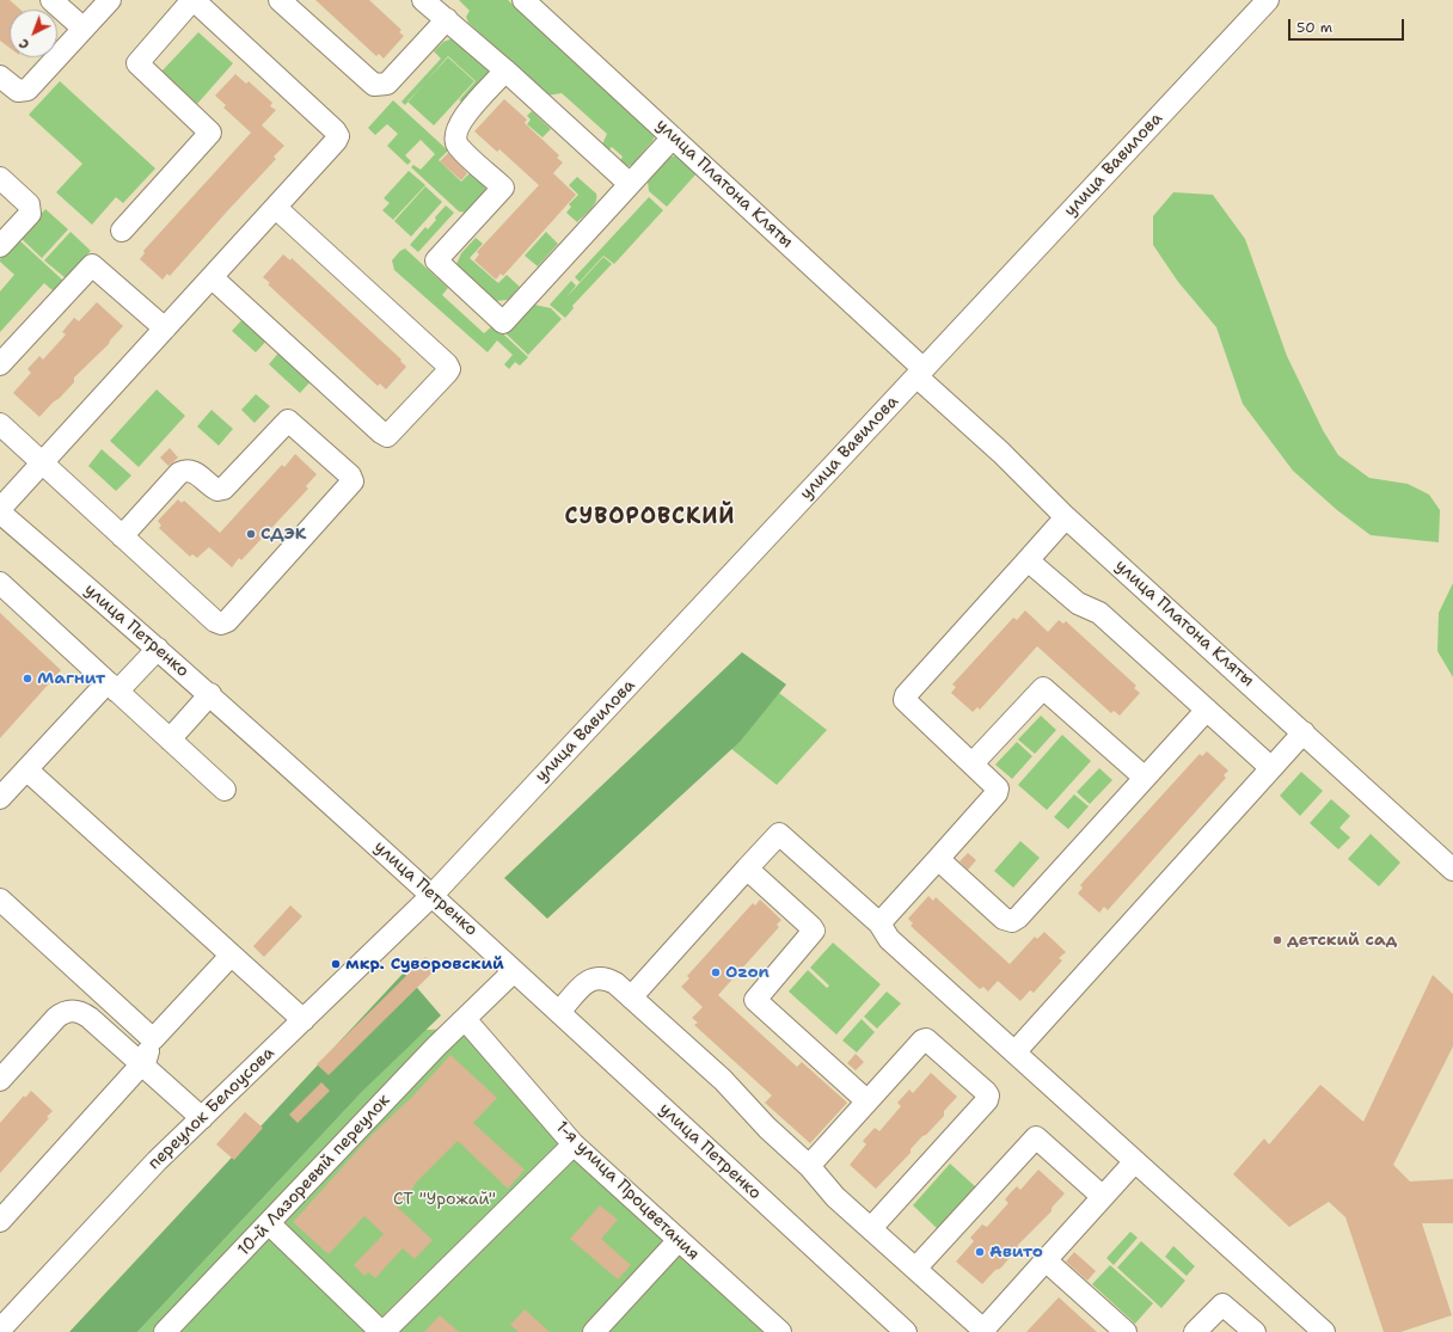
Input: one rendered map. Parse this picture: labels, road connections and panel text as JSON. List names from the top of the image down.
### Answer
{
  "streets": {
    "street": [
      "улица Вавилова",
      "улица Платона Кляты",
      "улица Петренко",
      "переулок Белоусова",
      "10-й Лазоревый переулок",
      "1-я улица Процветания"
    ]
  },
  "crossings": [
    ["улица Вавилова", "улица Платона Кляты"],
    ["улица Вавилова", "улица Петренко"],
    ["улица Вавилова", "переулок Белоусова"],
    ["улица Петренко", "переулок Белоусова"],
    ["улица Петренко", "10-й Лазоревый переулок"],
    ["10-й Лазоревый переулок", "1-я улица Процветания"]
  ],
  "districts": ["СУВОРОВСКИЙ"],
  "parks": ["СТ \"Урожай\""],
  "places": [
    "СДЭК",
    "Магнит",
    "детский сад",
    "мкр. Суворовский",
    "Ozon",
    "Авито"
  ],
  "scale_bar": "50 m",
  "north": "bottom left"
}
